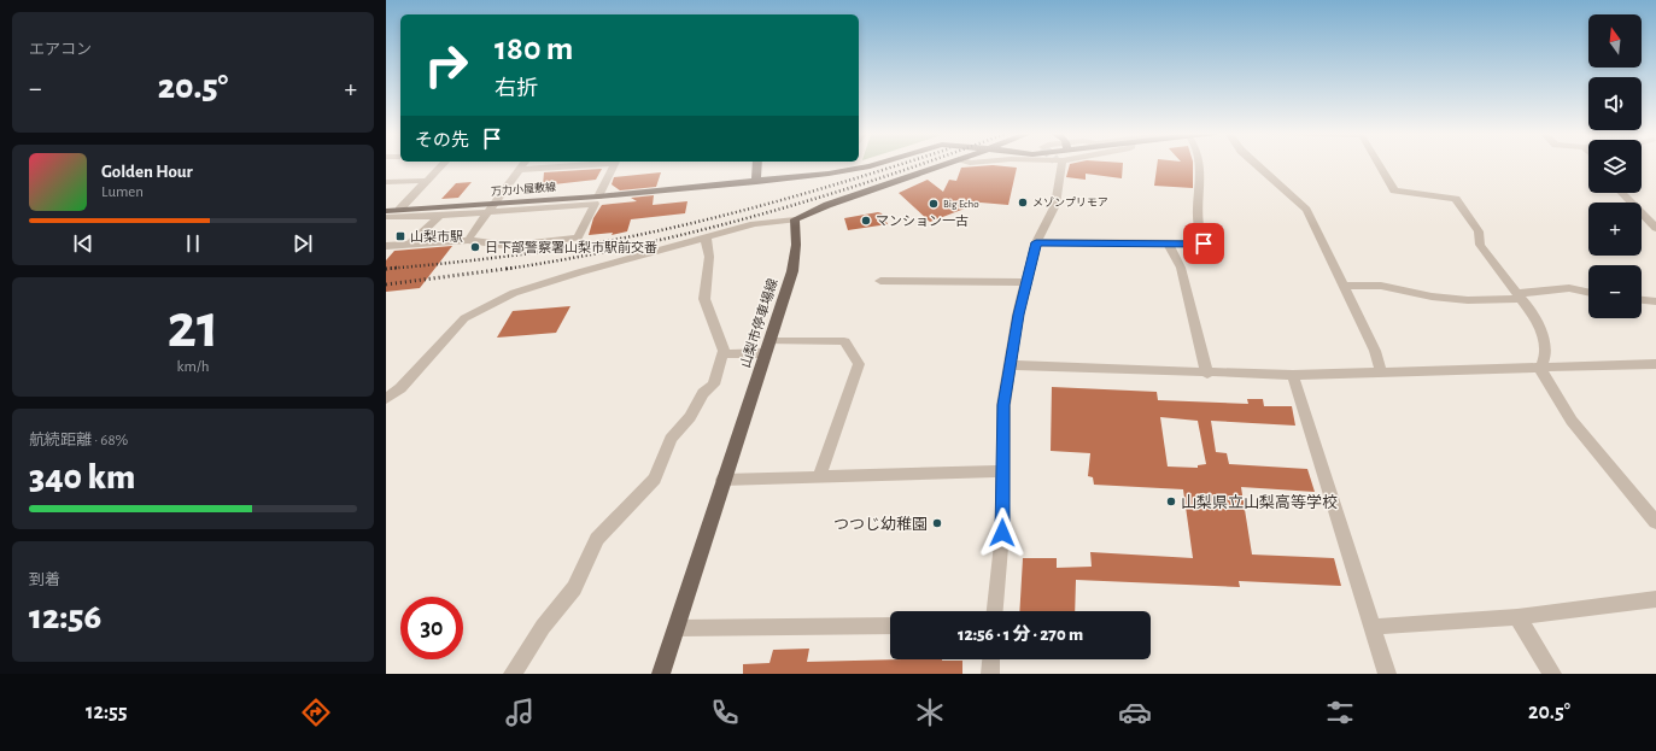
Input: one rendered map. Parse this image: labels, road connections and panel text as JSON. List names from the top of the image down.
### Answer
{
  "streets": {
    "main road": ["万力小屋敷線", "山梨市停車場線"]
  },
  "places": {
    "other": [
      "メゾンプリモア",
      "Big Echo",
      "マンション一古",
      "日下部警察署山梨市駅前交番",
      "山梨県立山梨高等学校",
      "つつじ幼稚園"
    ],
    "transit": ["山梨市駅"]
  },
  "north": "top",
  "page": {
    "tile": [
      "エアコン",
      ["21", "km/h"],
      ["航続距離 · 68%", "340 km"],
      ["到着", "12:56"]
    ],
    "map_buttons": ["+", "−"],
    "turn": ["180 m", "右折"],
    "heat": ["−", "20.5°", "+"],
    "then": "その先",
    "song": ["Golden Hour", "Lumen"],
    "limit": "30",
    "trip": "12:56 · 1 分 · 270 m",
    "tabs": ["12:55", "20.5°"]
  }
}
